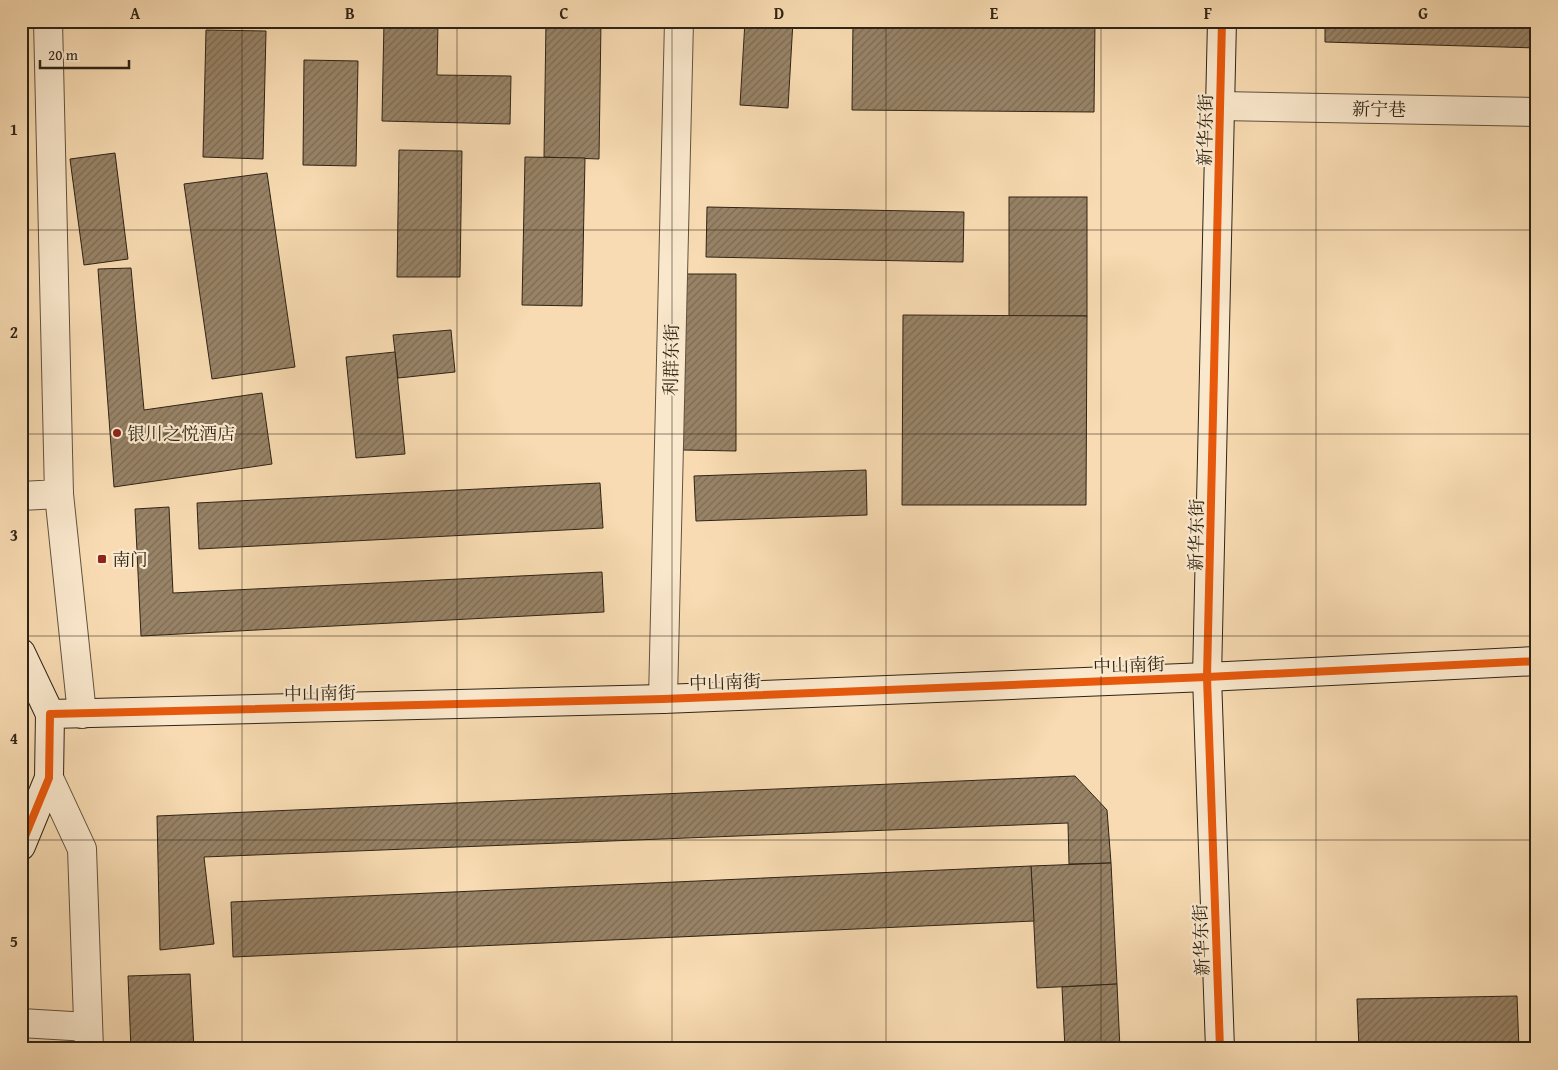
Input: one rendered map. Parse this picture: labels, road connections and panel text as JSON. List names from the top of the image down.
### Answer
{
  "streets": {
    "street": [
      "新宁巷",
      "新华东街",
      "利群东街",
      "中山南街"
    ]
  },
  "crossings": [
    ["新宁巷", "新华东街"],
    ["新华东街", "中山南街"],
    ["利群东街", "中山南街"]
  ],
  "places": {
    "other": ["银川之悦酒店"],
    "transit": ["南门"]
  },
  "scale_bar": "20 m",
  "grid": {
    "columns": [
      "A",
      "B",
      "C",
      "D",
      "E",
      "F",
      "G"
    ],
    "rows": [
      "1",
      "2",
      "3",
      "4",
      "5"
    ]
  }
}
